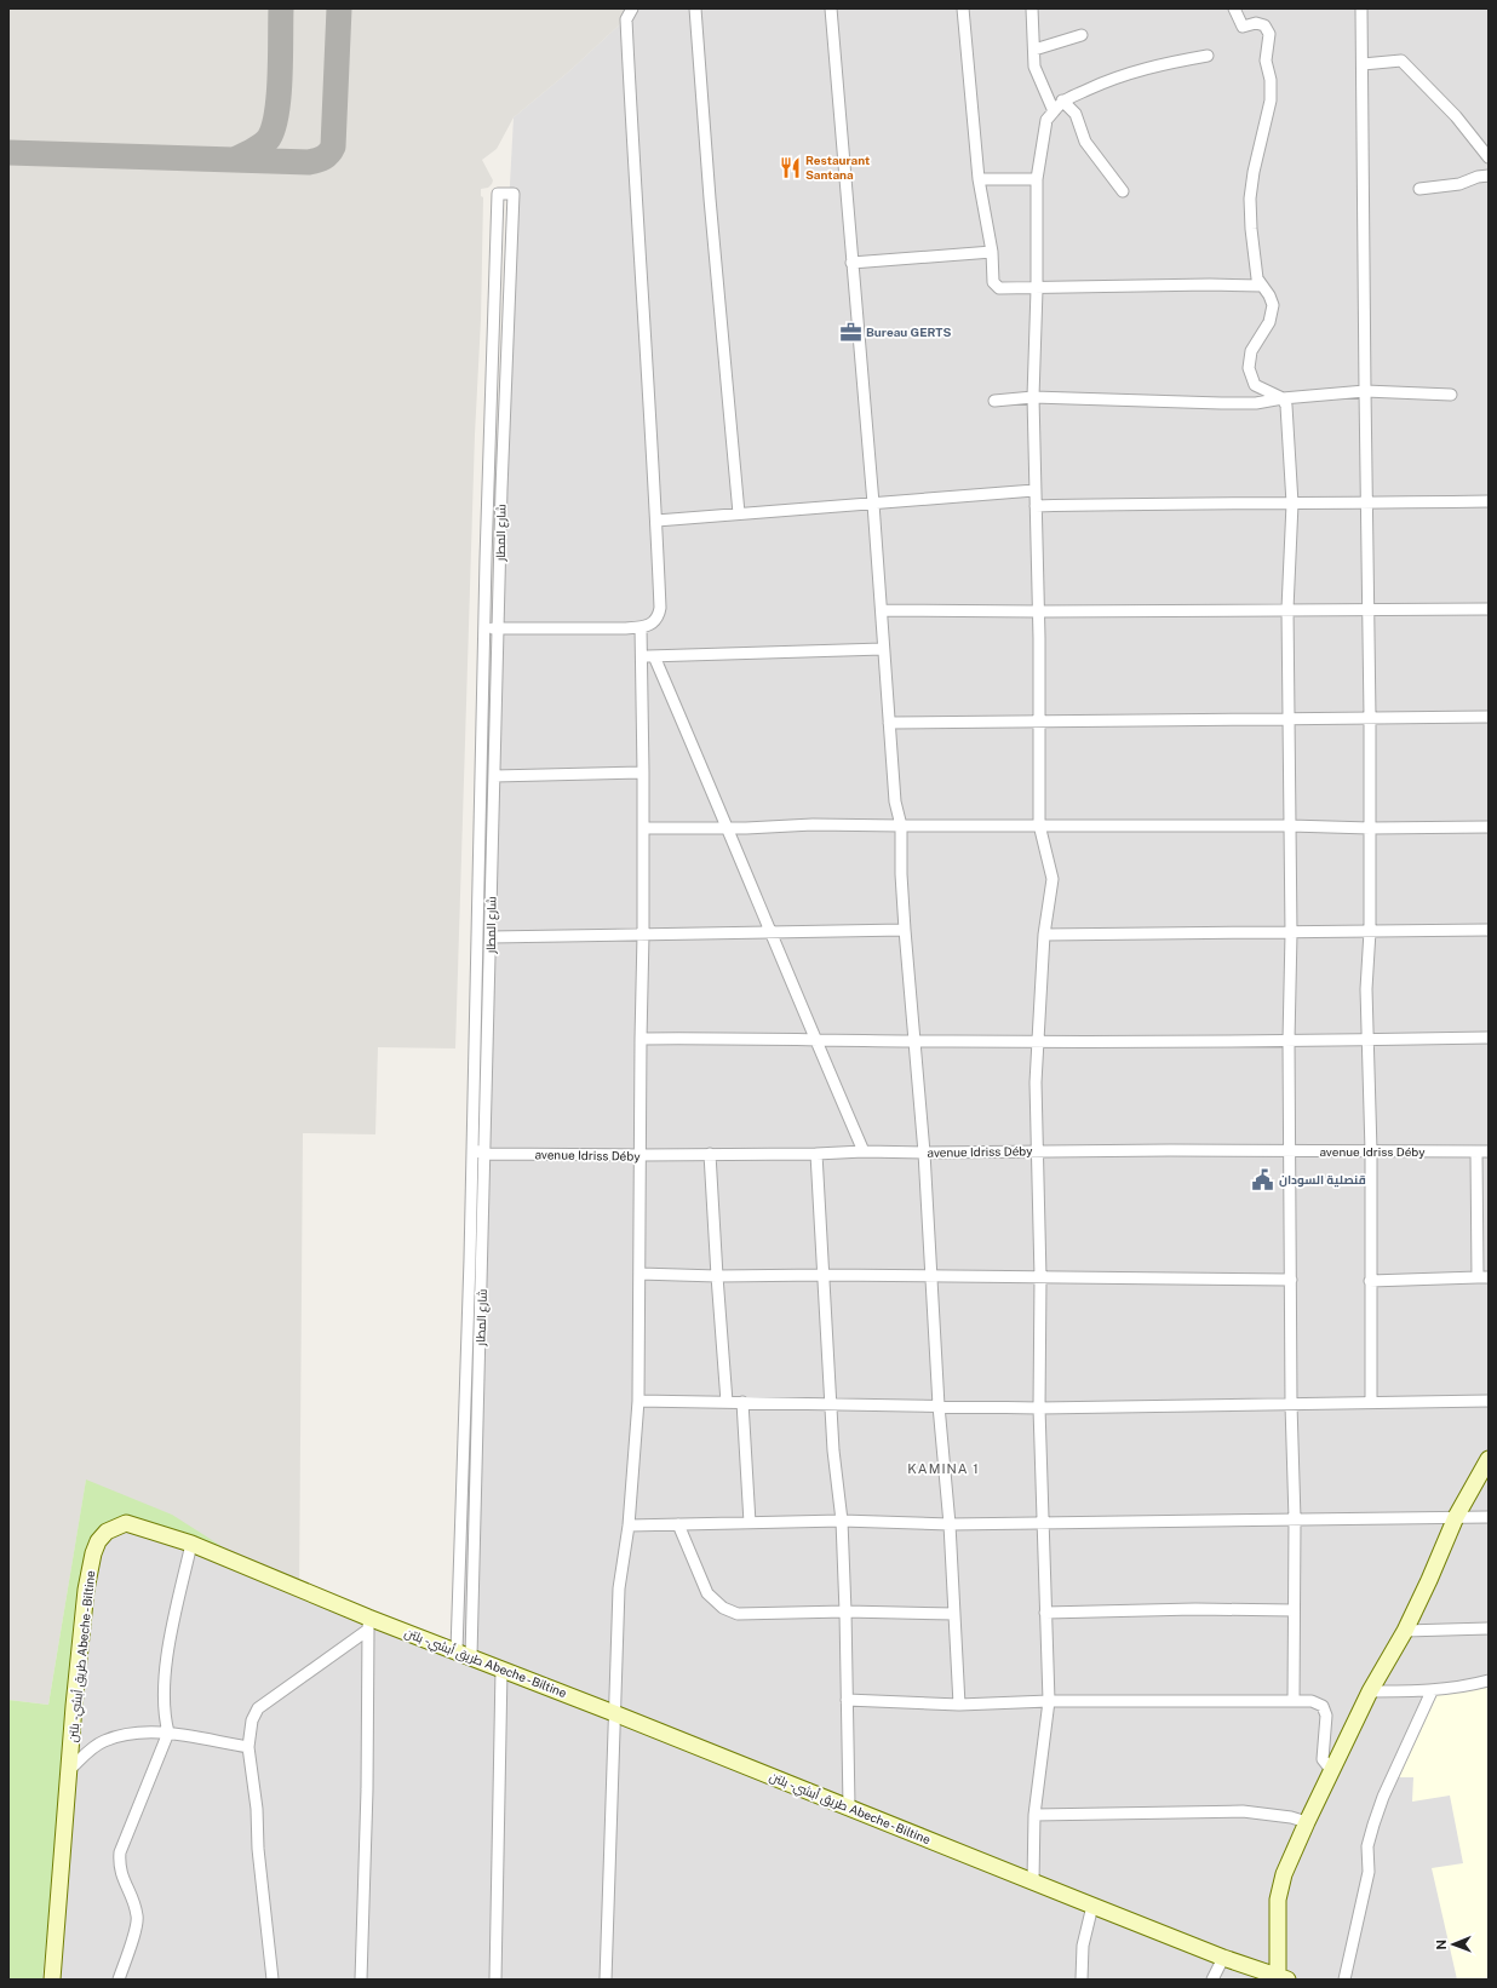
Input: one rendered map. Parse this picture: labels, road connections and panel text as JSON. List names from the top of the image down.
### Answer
{
  "streets": {
    "main road": ["طريق أبشي - بلتن Abeche - Biltine"],
    "street": ["شارع المطار", "avenue Idriss Déby"]
  },
  "crossings": [
    ["شارع المطار", "avenue Idriss Déby"],
    ["شارع المطار", "طريق أبشي - بلتن Abeche - Biltine"]
  ],
  "districts": ["KAMINA 1"],
  "places": {
    "restaurant": ["Restaurant Santana"],
    "office": ["Bureau GERTS"],
    "public building": ["قنصلية السودان"]
  },
  "north": "left"
}
